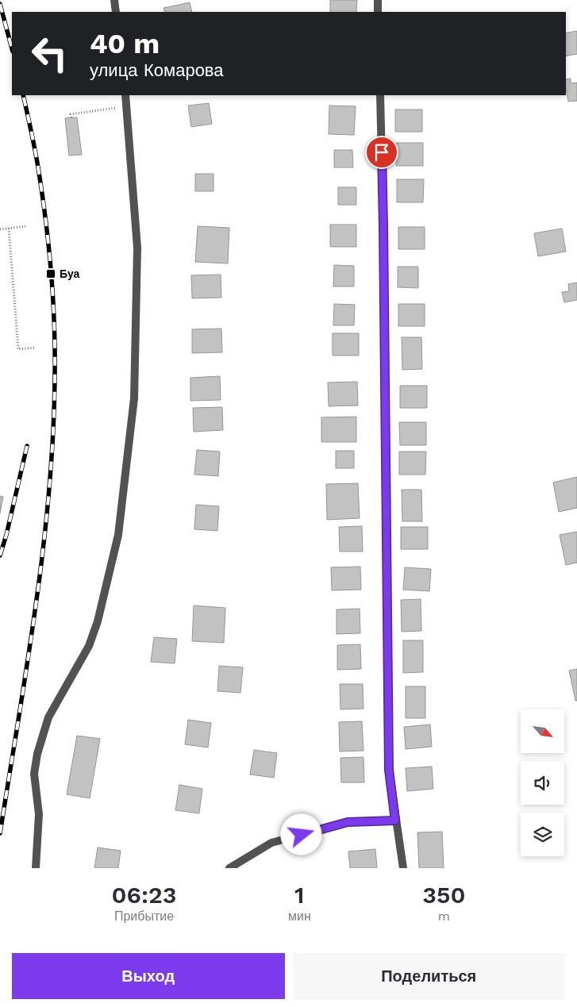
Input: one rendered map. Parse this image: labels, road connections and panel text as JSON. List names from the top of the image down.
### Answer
{
  "places": {
    "transit": ["Буа"]
  },
  "north": "bottom right",
  "page": {
    "turn": ["40 m", "улица Комарова"],
    "eta": [
      "06:23",
      "Прибытие",
      "1",
      "мин",
      "350",
      "m"
    ],
    "buttons": ["Выход", "Поделиться"]
  }
}
